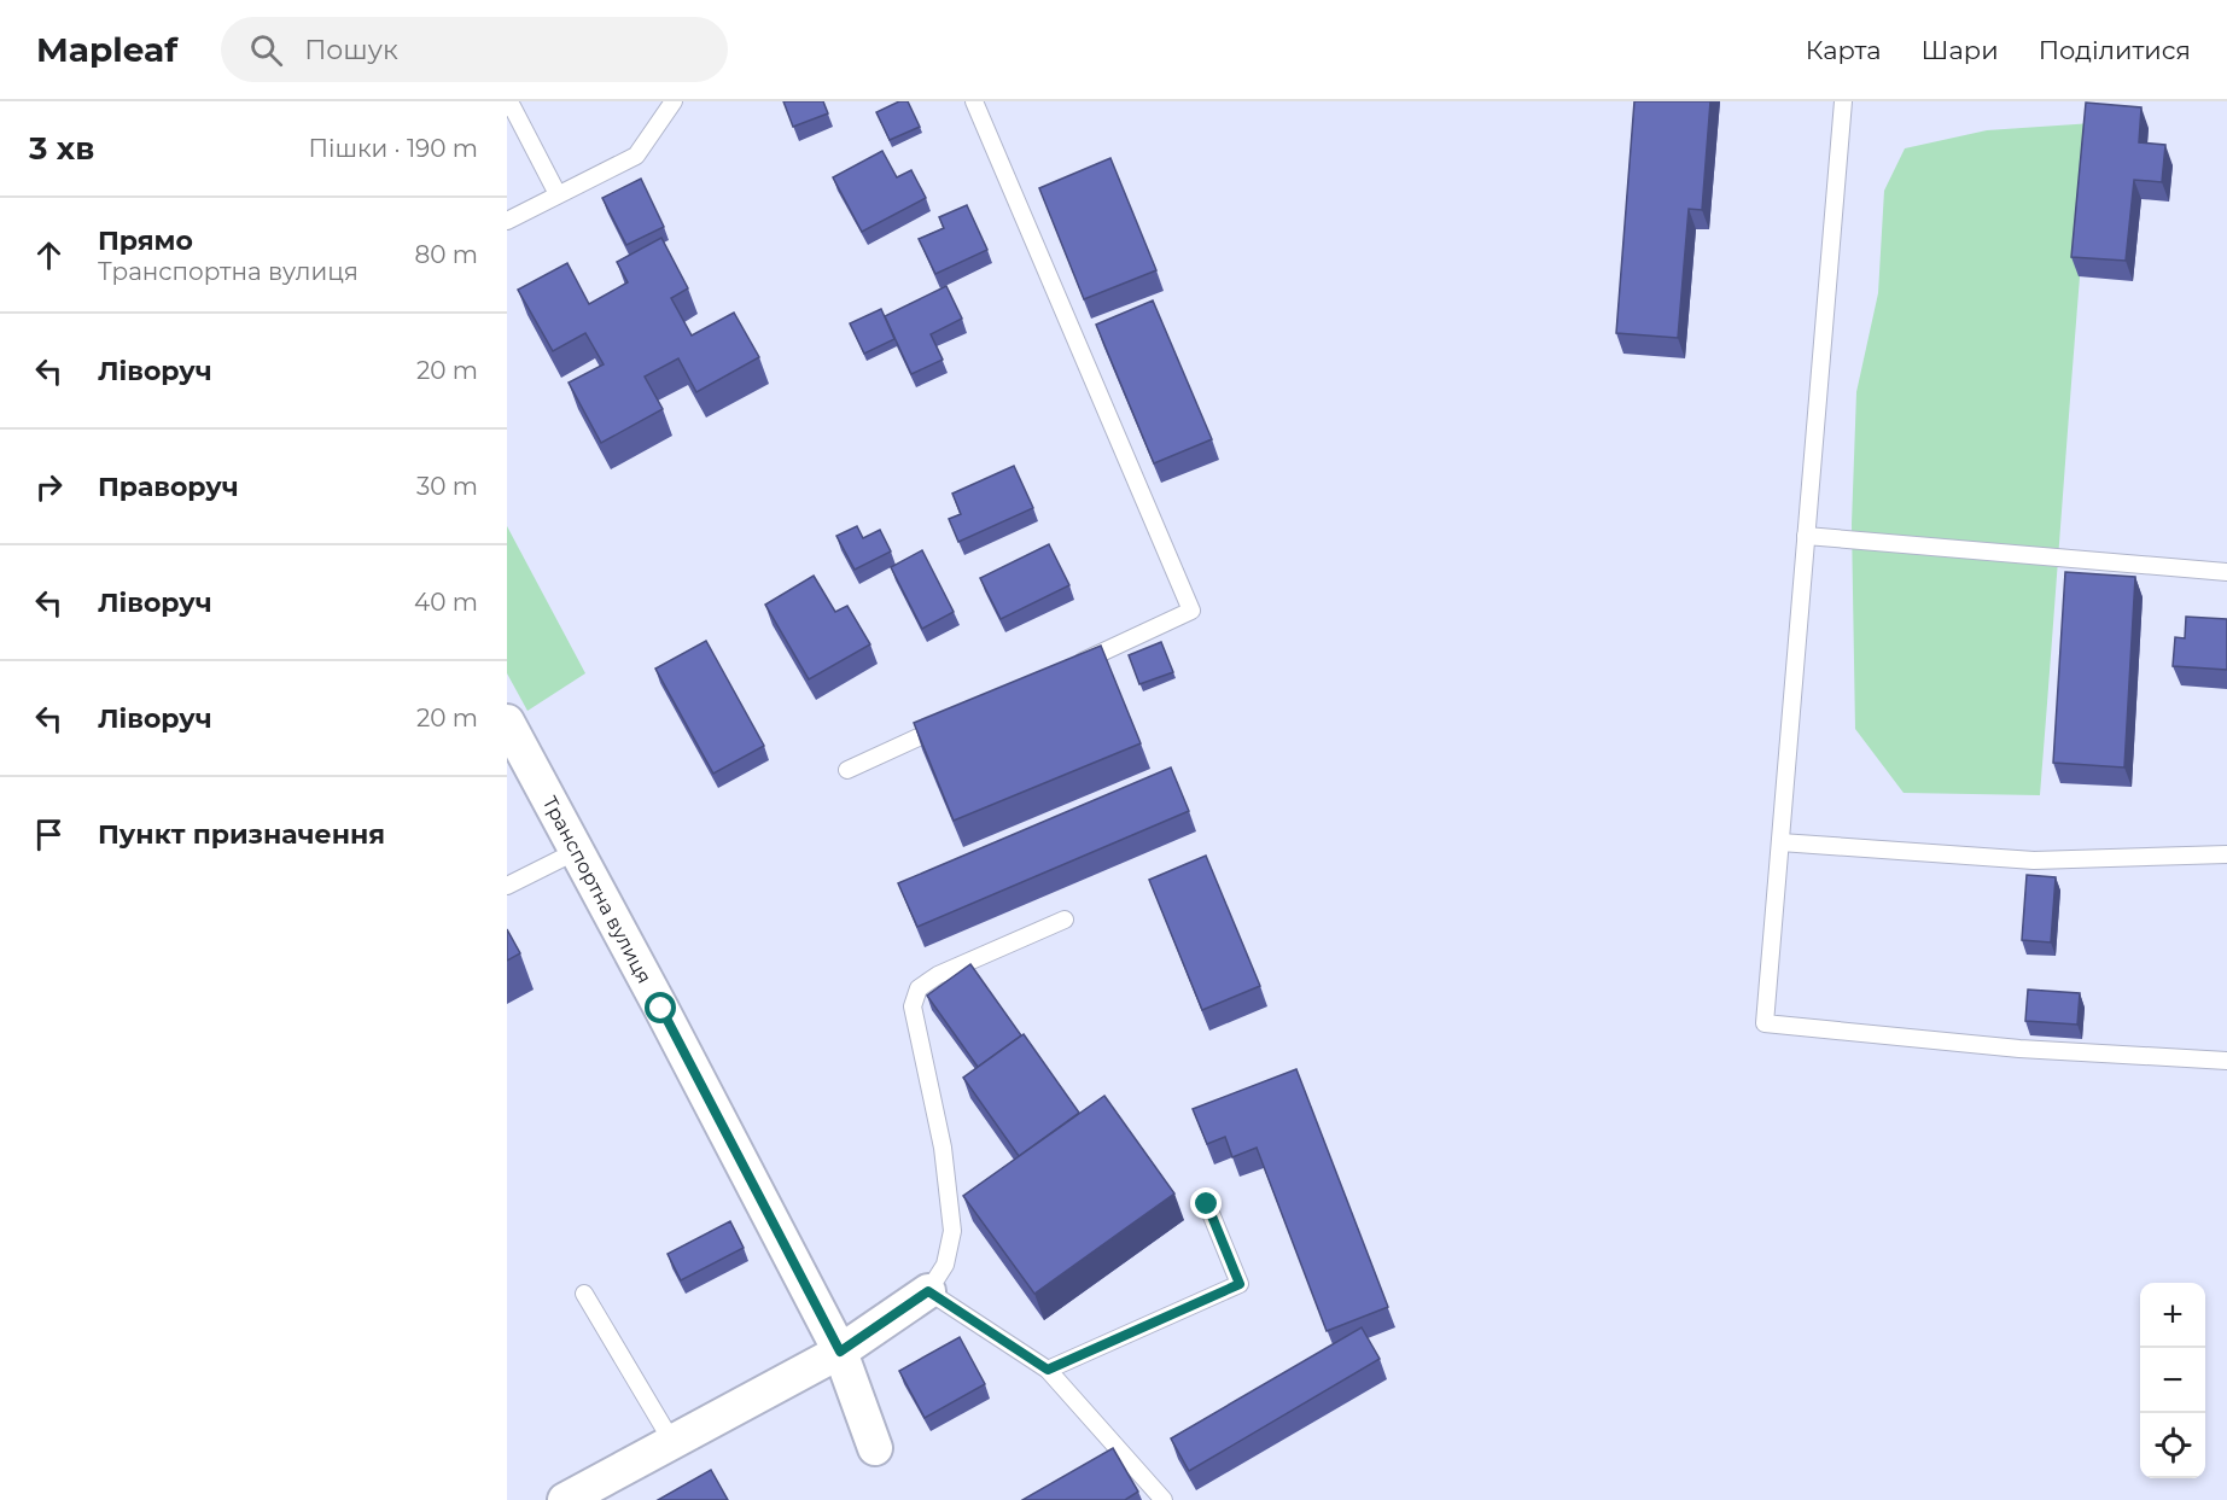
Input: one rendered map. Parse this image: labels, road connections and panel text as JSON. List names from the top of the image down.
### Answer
{
  "streets": {
    "street": ["Транспортна вулиця"]
  },
  "page": {
    "header": "Mapleaf",
    "search": "Пошук",
    "nav": ["Карта", "Шари", "Поділитися"],
    "heading": ["3 хв", "Пішки · 190 m"],
    "list": [
      ["Прямо", "Транспортна вулиця", "80 m"],
      ["Ліворуч", "20 m"],
      ["Праворуч", "30 m"],
      ["Ліворуч", "40 m"],
      ["Ліворуч", "20 m"],
      "Пункт призначення"
    ],
    "map_buttons": ["+", "−"]
  }
}
